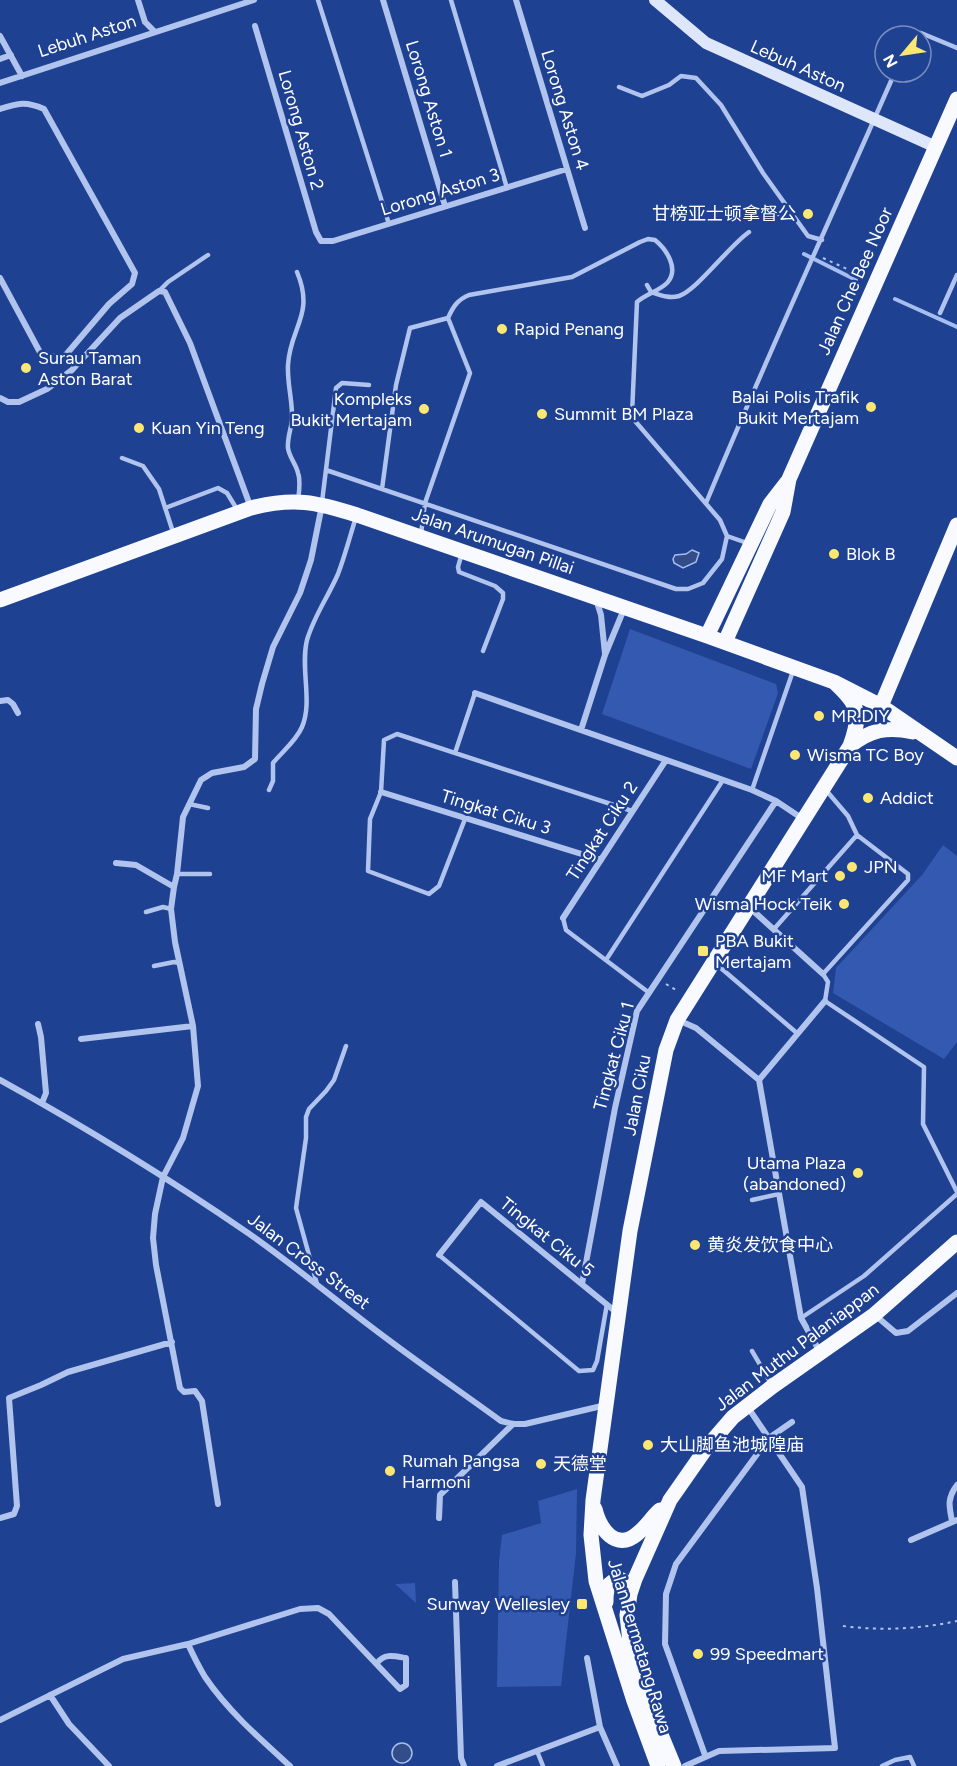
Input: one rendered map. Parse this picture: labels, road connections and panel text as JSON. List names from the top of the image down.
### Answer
{
  "streets": {
    "main road": [
      "Jalan Che Bee Noor",
      "Jalan Arumugan Pillai",
      "Jalan Ciku",
      "Jalan Muthu Palaniappan",
      "Jalan Permatang Rawa"
    ],
    "street": [
      "Lebuh Aston",
      "Lorong Aston 1",
      "Lorong Aston 4",
      "Lorong Aston 2",
      "Lorong Aston 3",
      "Tingkat Ciku 3",
      "Tingkat Ciku 2",
      "Tingkat Ciku 1",
      "Tingkat Ciku 5",
      "Jalan Cross Street"
    ]
  },
  "crossings": [
    ["Lebuh Aston", "Jalan Che Bee Noor"],
    ["Lorong Aston 1", "Lorong Aston 3"],
    ["Lorong Aston 4", "Lorong Aston 3"],
    ["Lorong Aston 2", "Lorong Aston 3"],
    ["Jalan Che Bee Noor", "Jalan Arumugan Pillai"],
    ["Tingkat Ciku 3", "Tingkat Ciku 2"],
    ["Tingkat Ciku 1", "Tingkat Ciku 5"],
    ["Jalan Ciku", "Tingkat Ciku 5"],
    ["Jalan Ciku", "Jalan Permatang Rawa"],
    ["Jalan Muthu Palaniappan", "Jalan Permatang Rawa"]
  ],
  "places": {
    "other": [
      "甘榜亚士顿拿督公",
      "Rapid Penang",
      "Surau Taman Aston Barat",
      "Balai Polis Trafik Bukit Mertajam",
      "Kompleks Bukit Mertajam",
      "Summit BM Plaza",
      "Kuan Yin Teng",
      "Blok B",
      "MR.DIY",
      "Wisma TC Boy",
      "Addict",
      "JPN",
      "MF Mart",
      "Wisma Hock Teik",
      "Utama Plaza (abandoned)",
      "黄炎发饮食中心",
      "大山脚鱼池城隍庙",
      "天德堂",
      "Rumah Pangsa Harmoni",
      "99 Speedmart"
    ],
    "transit": ["PBA Bukit Mertajam", "Sunway Wellesley"]
  },
  "north": "bottom left"
}
